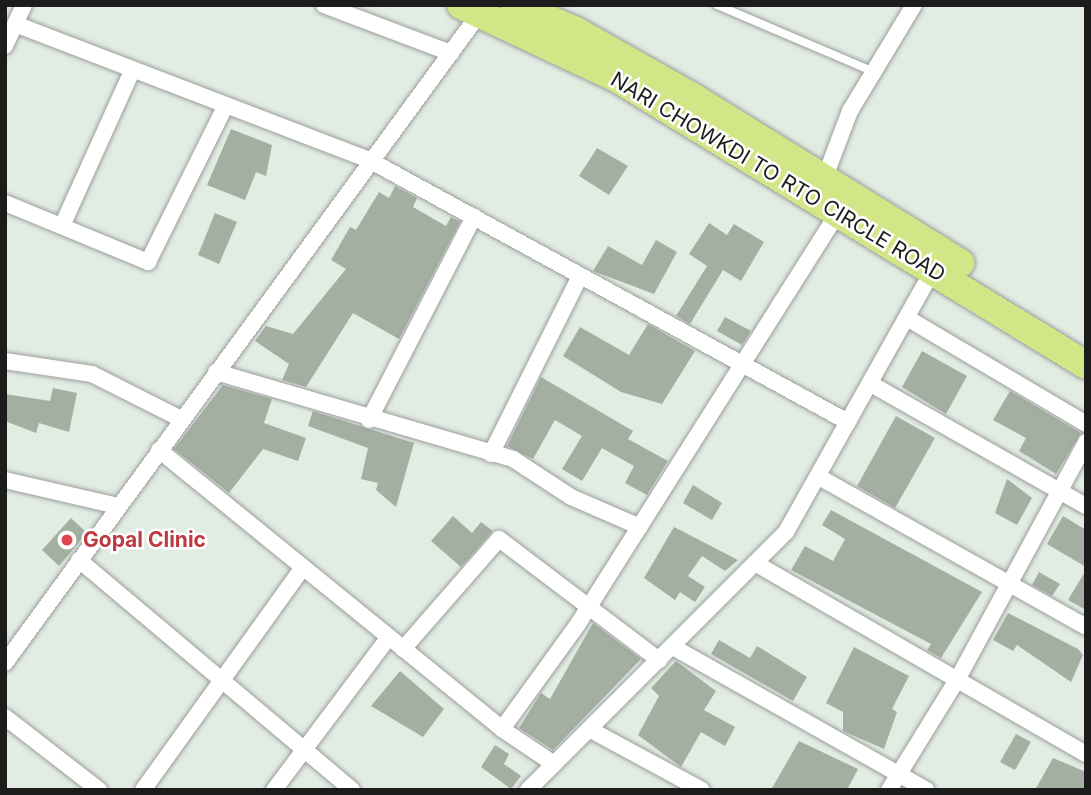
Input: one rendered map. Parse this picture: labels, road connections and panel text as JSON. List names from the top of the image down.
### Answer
{
  "streets": {
    "highway": ["NARI CHOWKDI TO RTO CIRCLE ROAD"]
  },
  "places": ["Gopal Clinic"]
}
